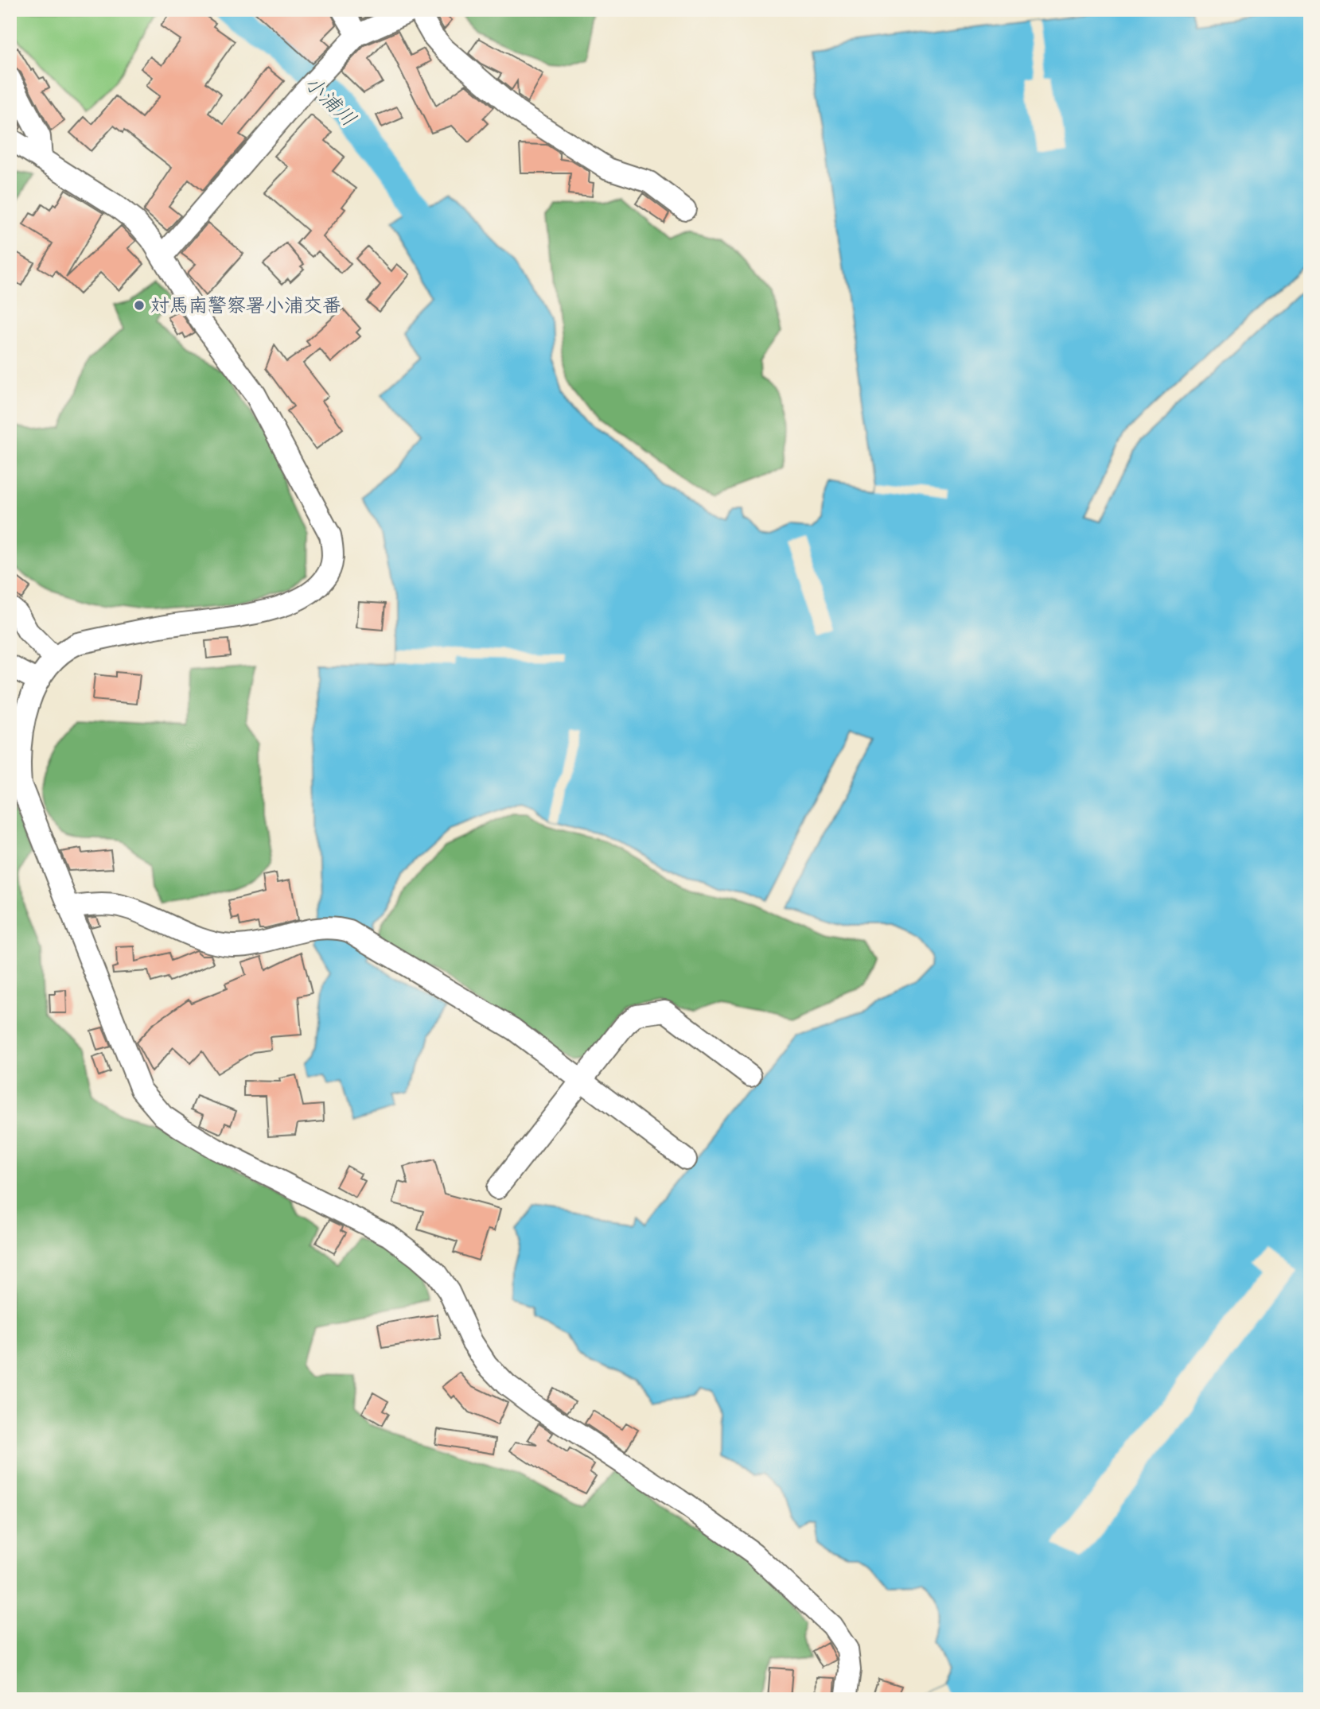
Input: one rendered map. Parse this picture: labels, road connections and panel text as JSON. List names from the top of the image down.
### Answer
{
  "water": ["小浦川"],
  "places": ["対馬南警察署小浦交番"]
}
